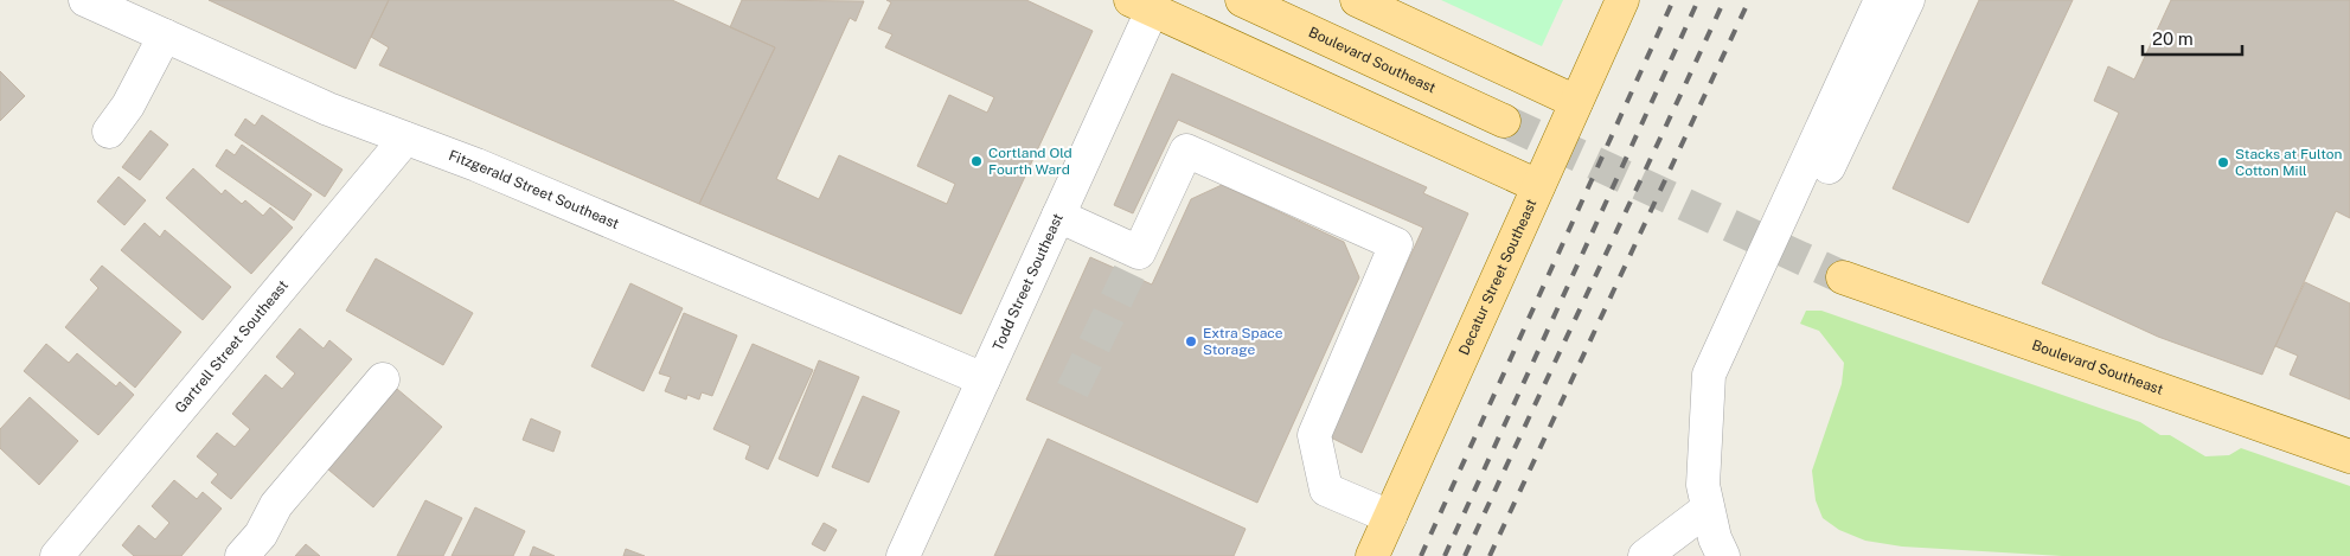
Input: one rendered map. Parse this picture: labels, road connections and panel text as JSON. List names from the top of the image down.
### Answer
{
  "streets": {
    "main road": ["Boulevard Southeast", "Decatur Street Southeast"],
    "street": ["Fitzgerald Street Southeast", "Todd Street Southeast", "Gartrell Street Southeast"]
  },
  "crossings": [
    ["Fitzgerald Street Southeast", "Todd Street Southeast"],
    ["Fitzgerald Street Southeast", "Gartrell Street Southeast"]
  ],
  "places": ["Cortland Old Fourth Ward", "Stacks at Fulton Cotton Mill", "Extra Space Storage"],
  "scale_bar": "20 m"
}
